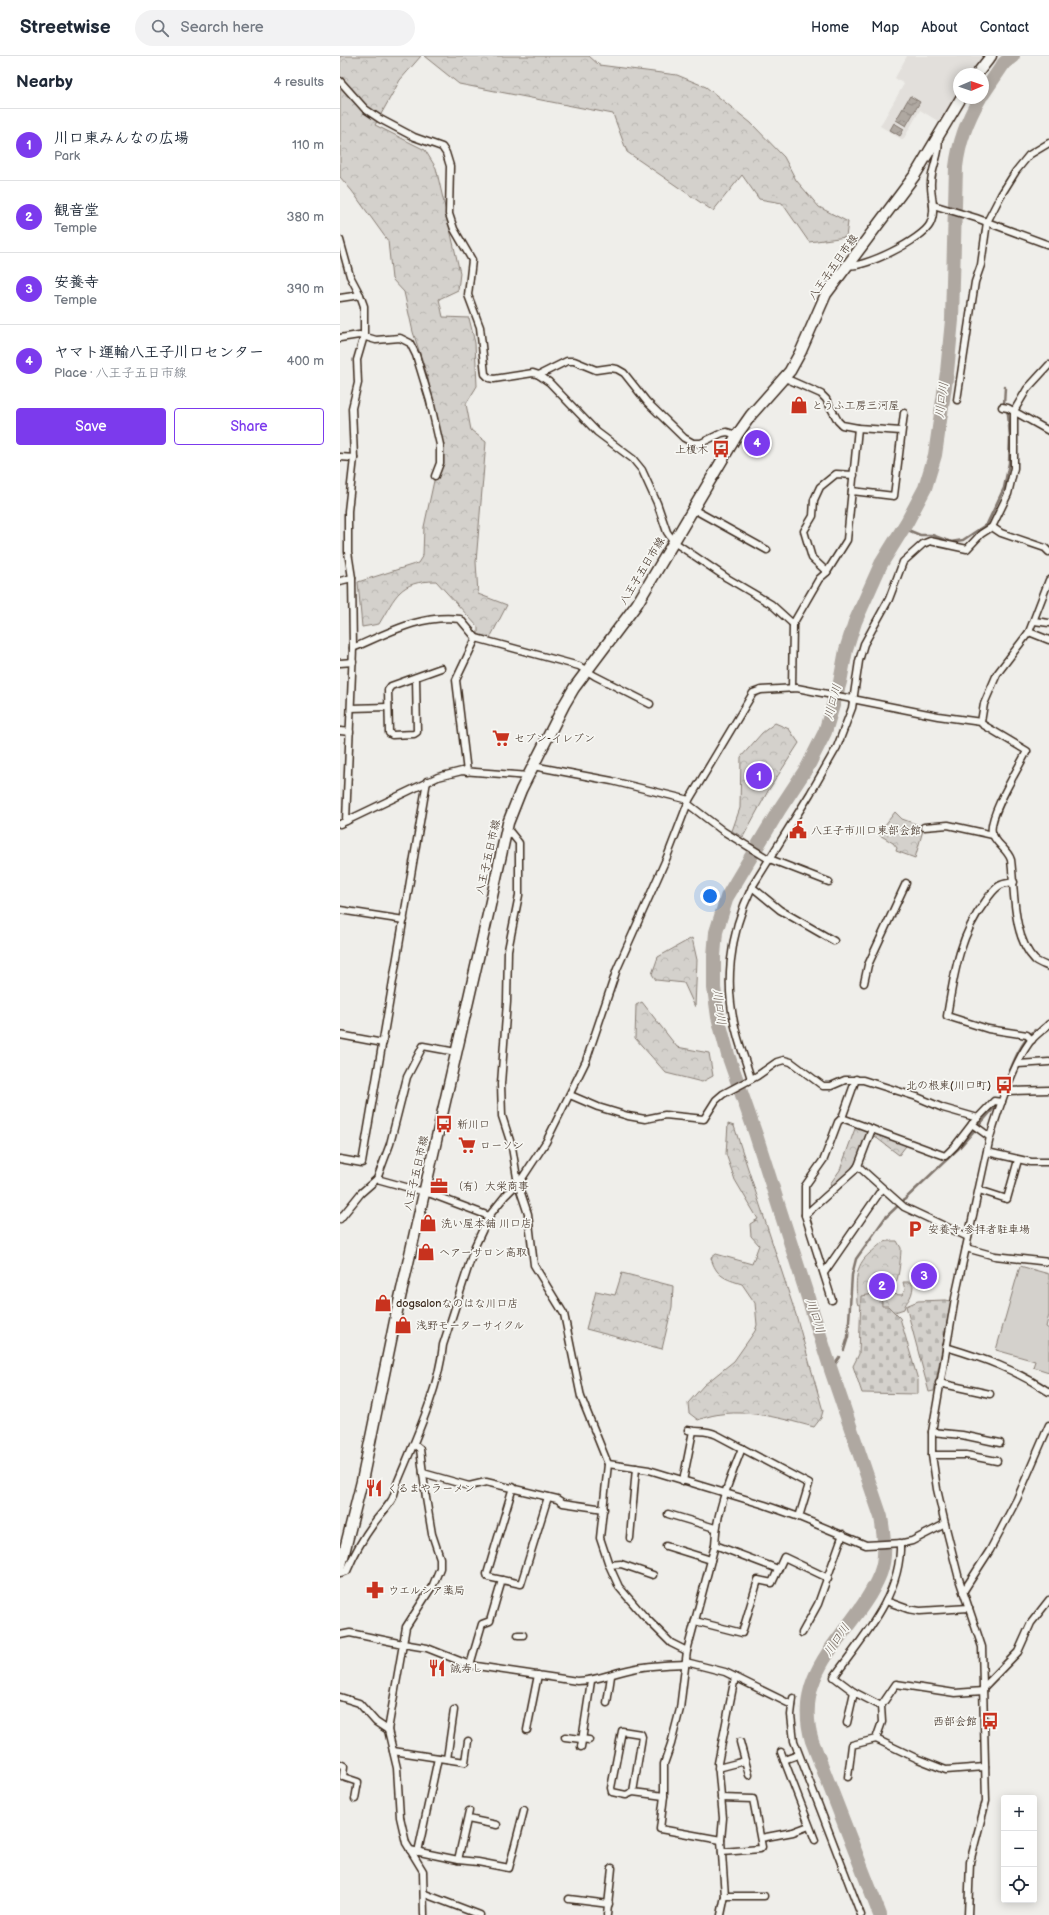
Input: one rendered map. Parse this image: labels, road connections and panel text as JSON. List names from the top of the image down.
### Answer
{
  "streets": {
    "main road": ["八王子五日市線"]
  },
  "water": ["川口川"],
  "places": {
    "shop": [
      "とうふ工房三河屋",
      "洗い屋本舗 川口店",
      "ヘアーサロン高取",
      "dogsalonなのはな川口店",
      "浅野モーターサイクル"
    ],
    "bus stop": [
      "上榎木",
      "北の根東(川口町)",
      "新川口",
      "西部会館"
    ],
    "supermarket": ["セブン-イレブン", "ローソン"],
    "public building": ["八王子市川口東部会館"],
    "office": ["（有）大栄商事"],
    "parking": ["安養寺 参拝者駐車場"],
    "restaurant": ["くるまやラーメン", "誠寿し"],
    "pharmacy": ["ウエルシア薬局"]
  },
  "north": "right",
  "page": {
    "header": "Streetwise",
    "search": "Search here",
    "nav": [
      "Home",
      "Map",
      "About",
      "Contact"
    ],
    "heading": ["Nearby", "4 results"],
    "list": [
      {
        "mark": "1",
        "name": "川口東みんなの広場",
        "note": "Park",
        "value": "110 m"
      },
      {
        "mark": "2",
        "name": "観音堂",
        "note": "Temple",
        "value": "380 m"
      },
      {
        "mark": "3",
        "name": "安養寺",
        "note": "Temple",
        "value": "390 m"
      },
      {
        "mark": "4",
        "name": "ヤマト運輸八王子川口センター",
        "note": "Place · 八王子五日市線",
        "value": "400 m"
      }
    ],
    "buttons": ["Save", "Share"],
    "pins": [
      "4",
      "1",
      "3",
      "2"
    ],
    "map_buttons": ["+", "−"]
  }
}
